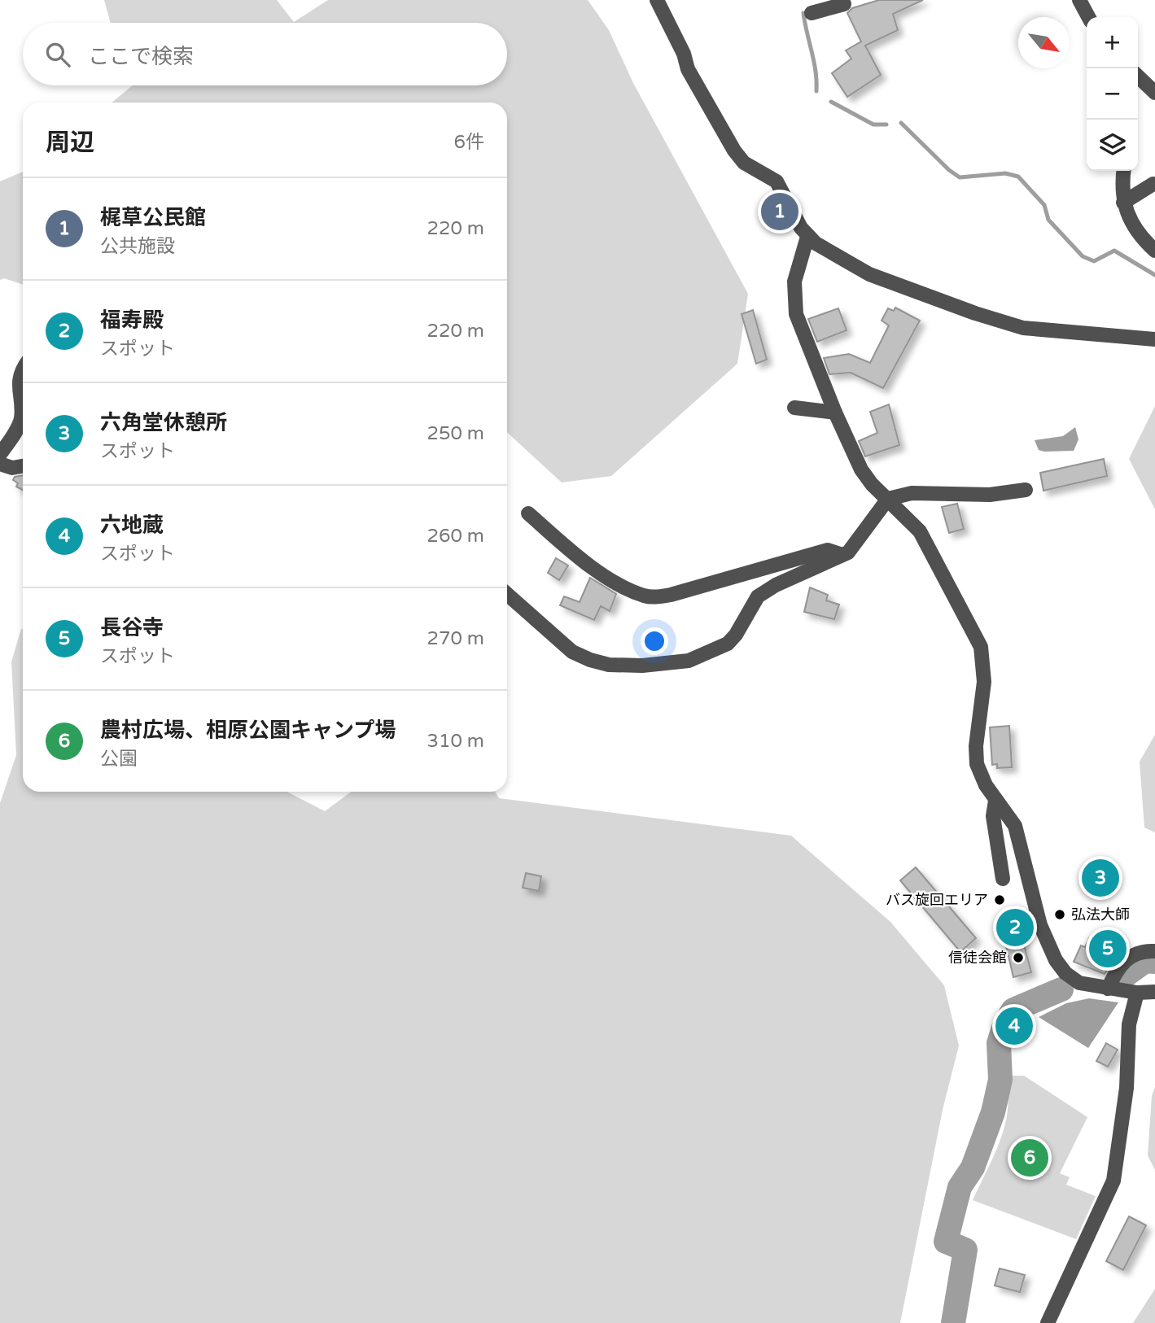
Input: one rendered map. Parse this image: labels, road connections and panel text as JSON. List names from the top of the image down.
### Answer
{
  "places": ["バス旋回エリア", "弘法大師", "信徒会館"],
  "north": "bottom right",
  "page": {
    "map_buttons": ["+", "−"],
    "search": "ここで検索",
    "heading": ["周辺", "6件"],
    "list": [
      {
        "mark": "1",
        "name": "梶草公民館",
        "note": "公共施設",
        "value": "220 m"
      },
      {
        "mark": "2",
        "name": "福寿殿",
        "note": "スポット",
        "value": "220 m"
      },
      {
        "mark": "3",
        "name": "六角堂休憩所",
        "note": "スポット",
        "value": "250 m"
      },
      {
        "mark": "4",
        "name": "六地蔵",
        "note": "スポット",
        "value": "260 m"
      },
      {
        "mark": "5",
        "name": "長谷寺",
        "note": "スポット",
        "value": "270 m"
      },
      {
        "mark": "6",
        "name": "農村広場、相原公園キャンプ場",
        "note": "公園",
        "value": "310 m"
      }
    ],
    "pins": [
      "1",
      "3",
      "2",
      "5",
      "4",
      "6"
    ]
  }
}
